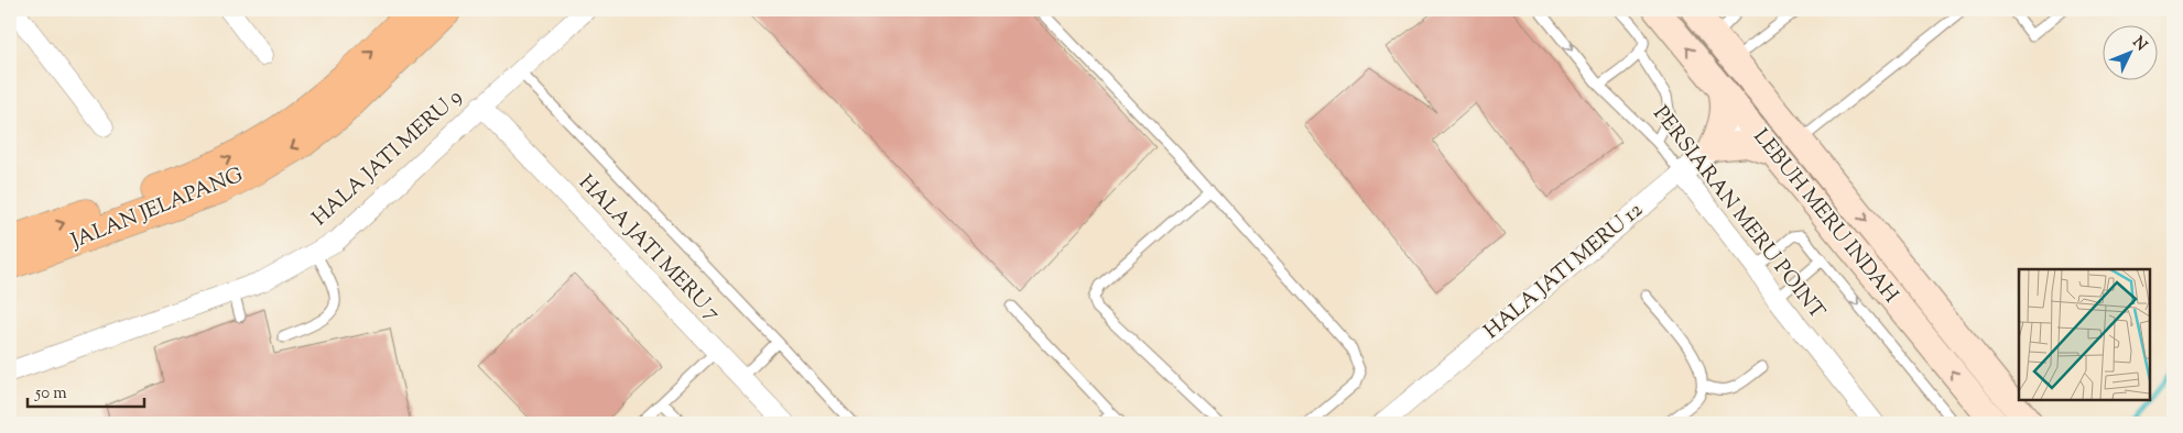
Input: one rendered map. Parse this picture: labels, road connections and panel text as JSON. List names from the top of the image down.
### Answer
{
  "streets": {
    "main road": ["JALAN JELAPANG", "LEBUH MERU INDAH"],
    "street": [
      "HALA JATI MERU 9",
      "PERSIARAN MERU POINT",
      "HALA JATI MERU 7",
      "HALA JATI MERU 12"
    ]
  },
  "crossings": [
    ["HALA JATI MERU 9", "HALA JATI MERU 7"],
    ["PERSIARAN MERU POINT", "HALA JATI MERU 12"],
    ["LEBUH MERU INDAH", "HALA JATI MERU 12"]
  ],
  "scale_bar": "50 m",
  "north": "top right"
}
